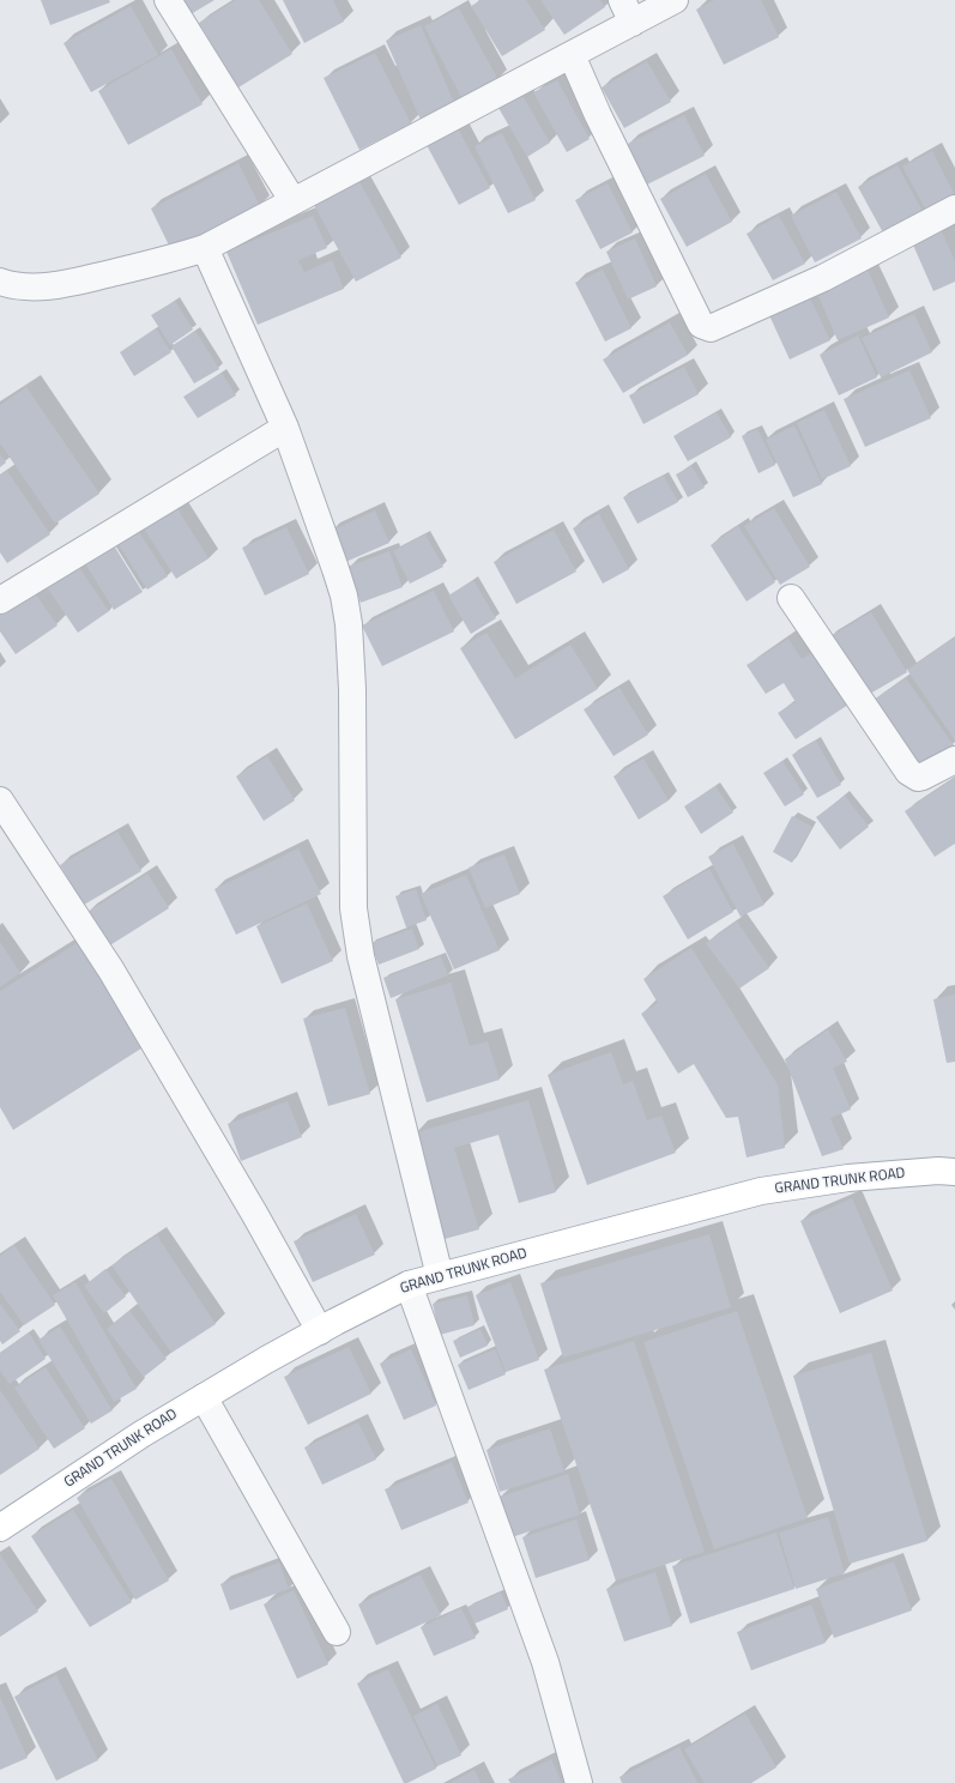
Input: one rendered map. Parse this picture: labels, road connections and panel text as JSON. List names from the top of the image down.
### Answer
{
  "streets": {
    "main road": ["GRAND TRUNK ROAD"]
  }
}
